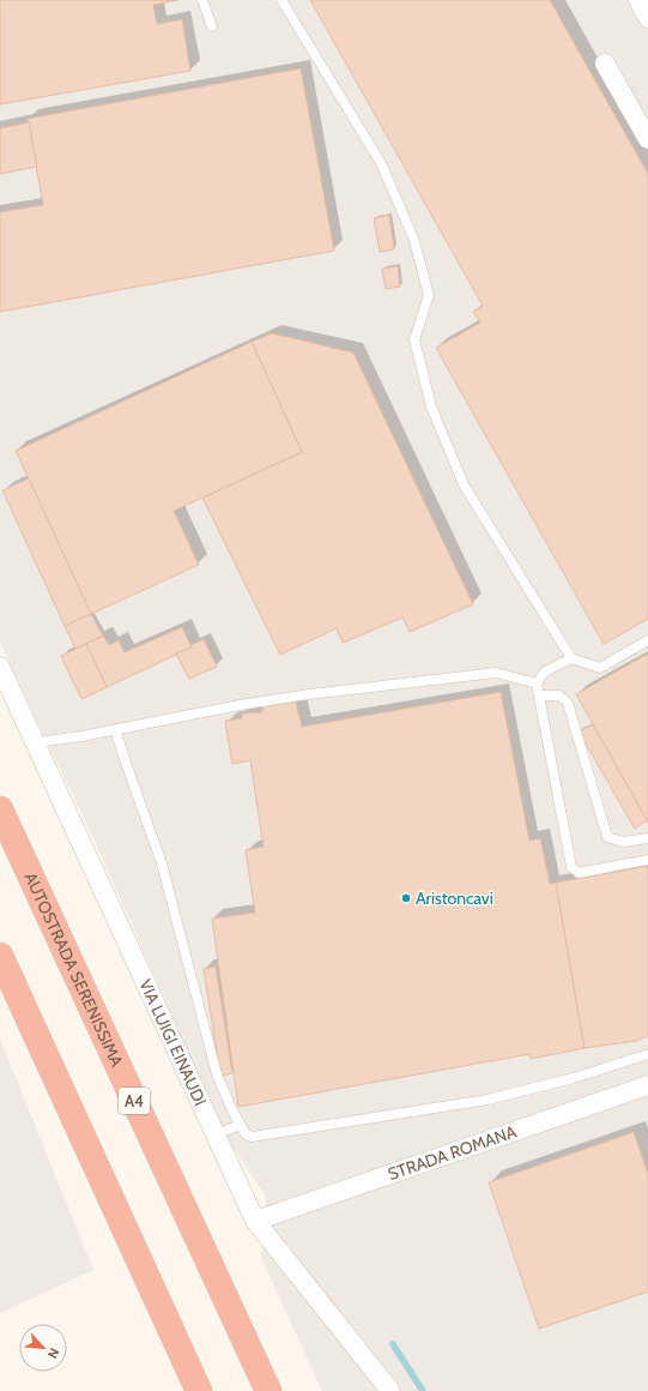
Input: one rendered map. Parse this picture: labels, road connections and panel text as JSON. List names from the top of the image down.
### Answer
{
  "streets": {
    "highway": ["AUTOSTRADA SERENISSIMA", "A4"],
    "street": ["VIA LUIGI EINAUDI", "STRADA ROMANA"]
  },
  "crossings": [
    ["VIA LUIGI EINAUDI", "STRADA ROMANA"]
  ],
  "places": ["Aristoncavi"],
  "north": "bottom right"
}
